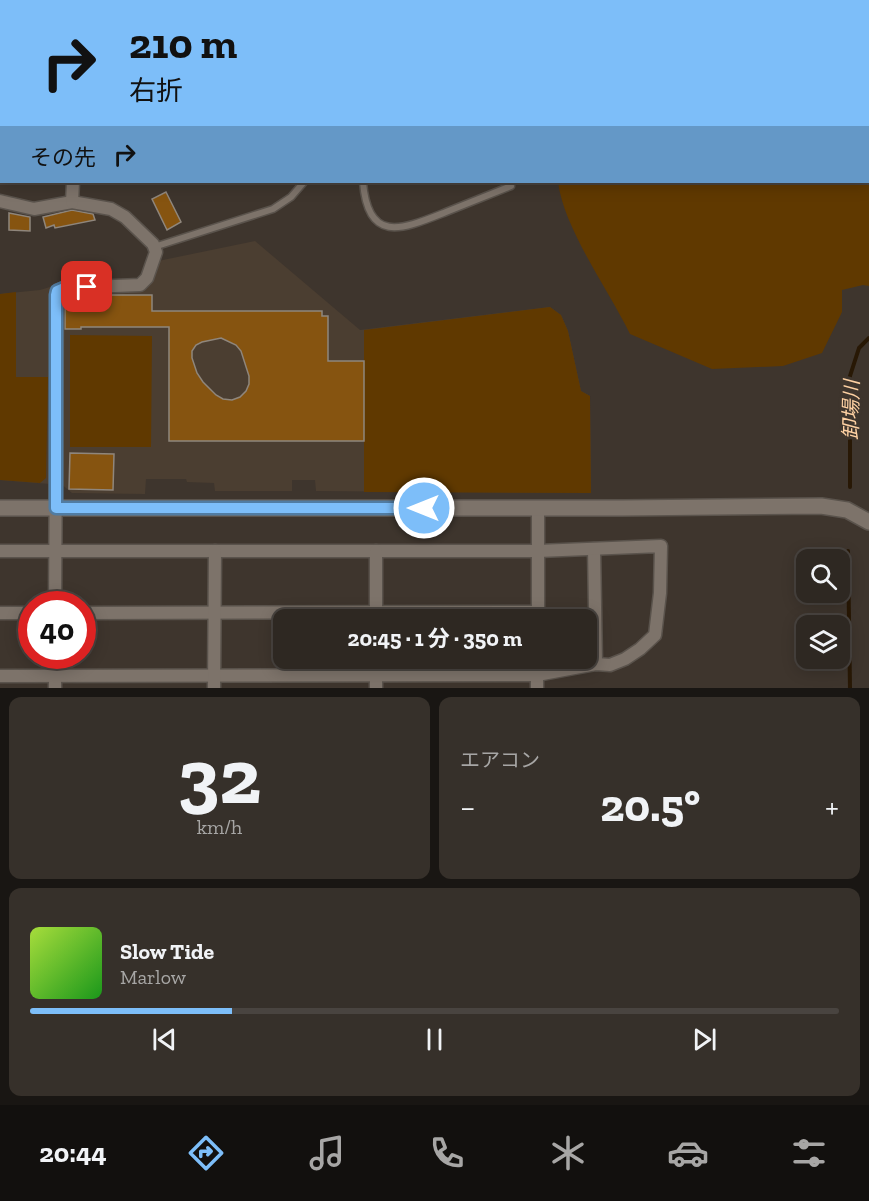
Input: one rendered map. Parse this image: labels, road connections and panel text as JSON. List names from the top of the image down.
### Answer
{
  "water": ["卸場川"],
  "page": {
    "turn": ["210 m", "右折"],
    "then": "その先",
    "limit": "40",
    "trip": "20:45 · 1 分 · 350 m",
    "tile": [
      ["32", "km/h"],
      "エアコン"
    ],
    "heat": ["−", "20.5°", "+"],
    "song": ["Slow Tide", "Marlow"],
    "tabs": "20:44"
  }
}
